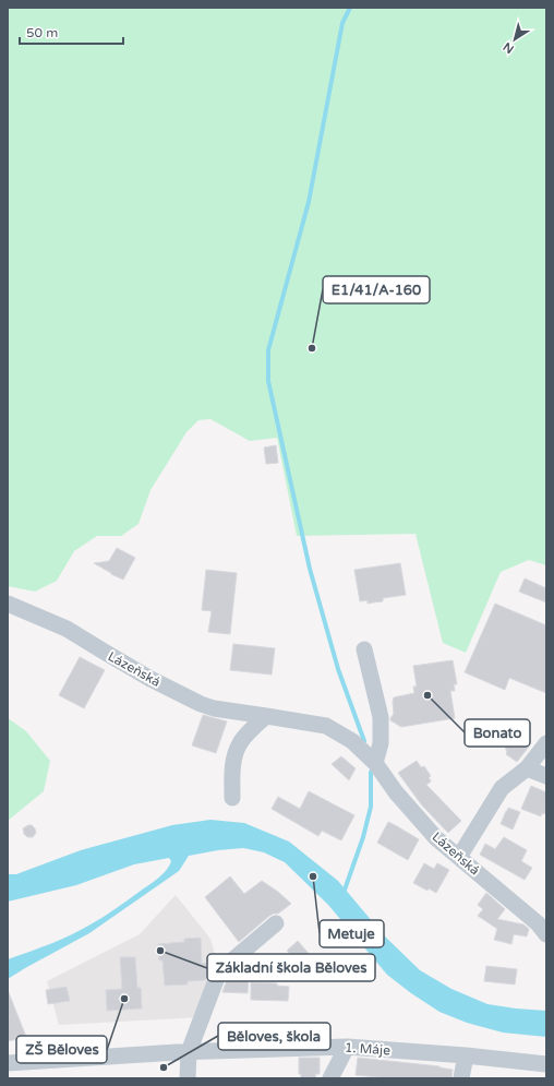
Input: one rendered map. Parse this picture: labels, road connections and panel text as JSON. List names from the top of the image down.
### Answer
{
  "streets": {
    "street": ["Lázeňská", "1. Máje"]
  },
  "places": [
    "E1/41/A-160",
    "Bonato",
    "Metuje",
    "Základní škola Běloves",
    "ZŠ Běloves",
    "Běloves, škola"
  ],
  "scale_bar": "50 m",
  "north": "bottom left"
}
